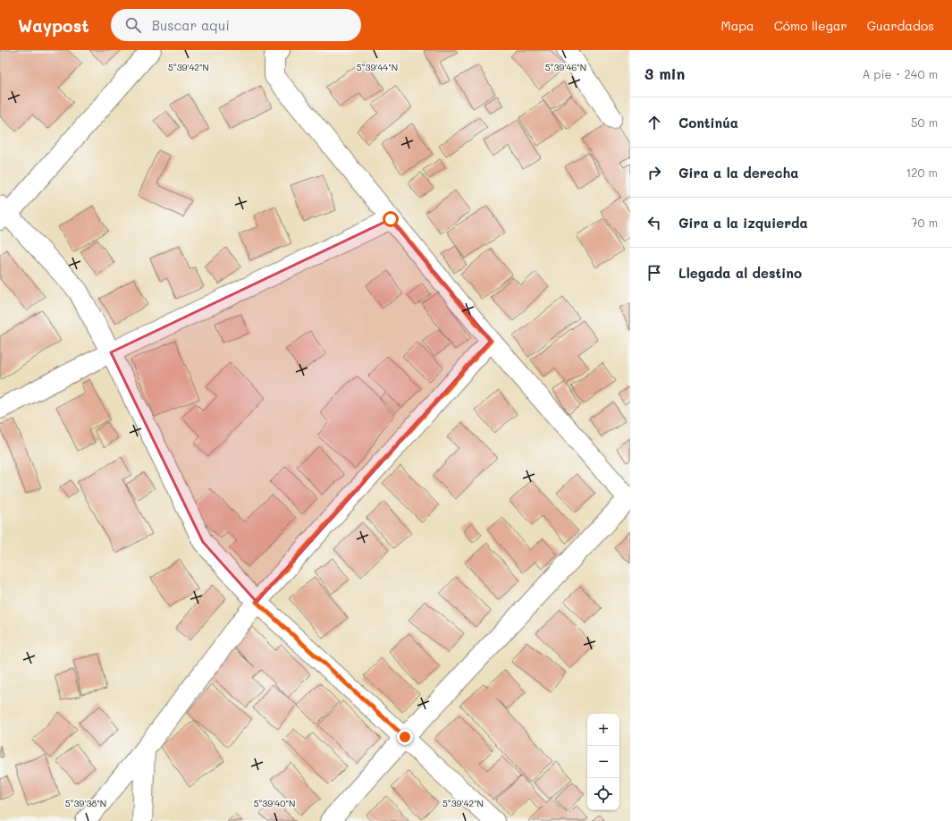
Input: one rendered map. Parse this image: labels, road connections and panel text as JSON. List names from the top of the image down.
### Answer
{
  "page": {
    "header": "Waypost",
    "search": "Buscar aquí",
    "nav": ["Mapa", "Cómo llegar", "Guardados"],
    "heading": ["3 min", "A pie · 240 m"],
    "list": [
      ["Continúa", "50 m"],
      ["Gira a la derecha", "120 m"],
      ["Gira a la izquierda", "70 m"],
      "Llegada al destino"
    ],
    "map_buttons": ["+", "−"]
  },
  "coordinates": [
    "5°39'42\"N",
    "5°39'44\"N",
    "5°39'46\"N",
    "5°39'38\"N",
    "5°39'40\"N"
  ]
}
